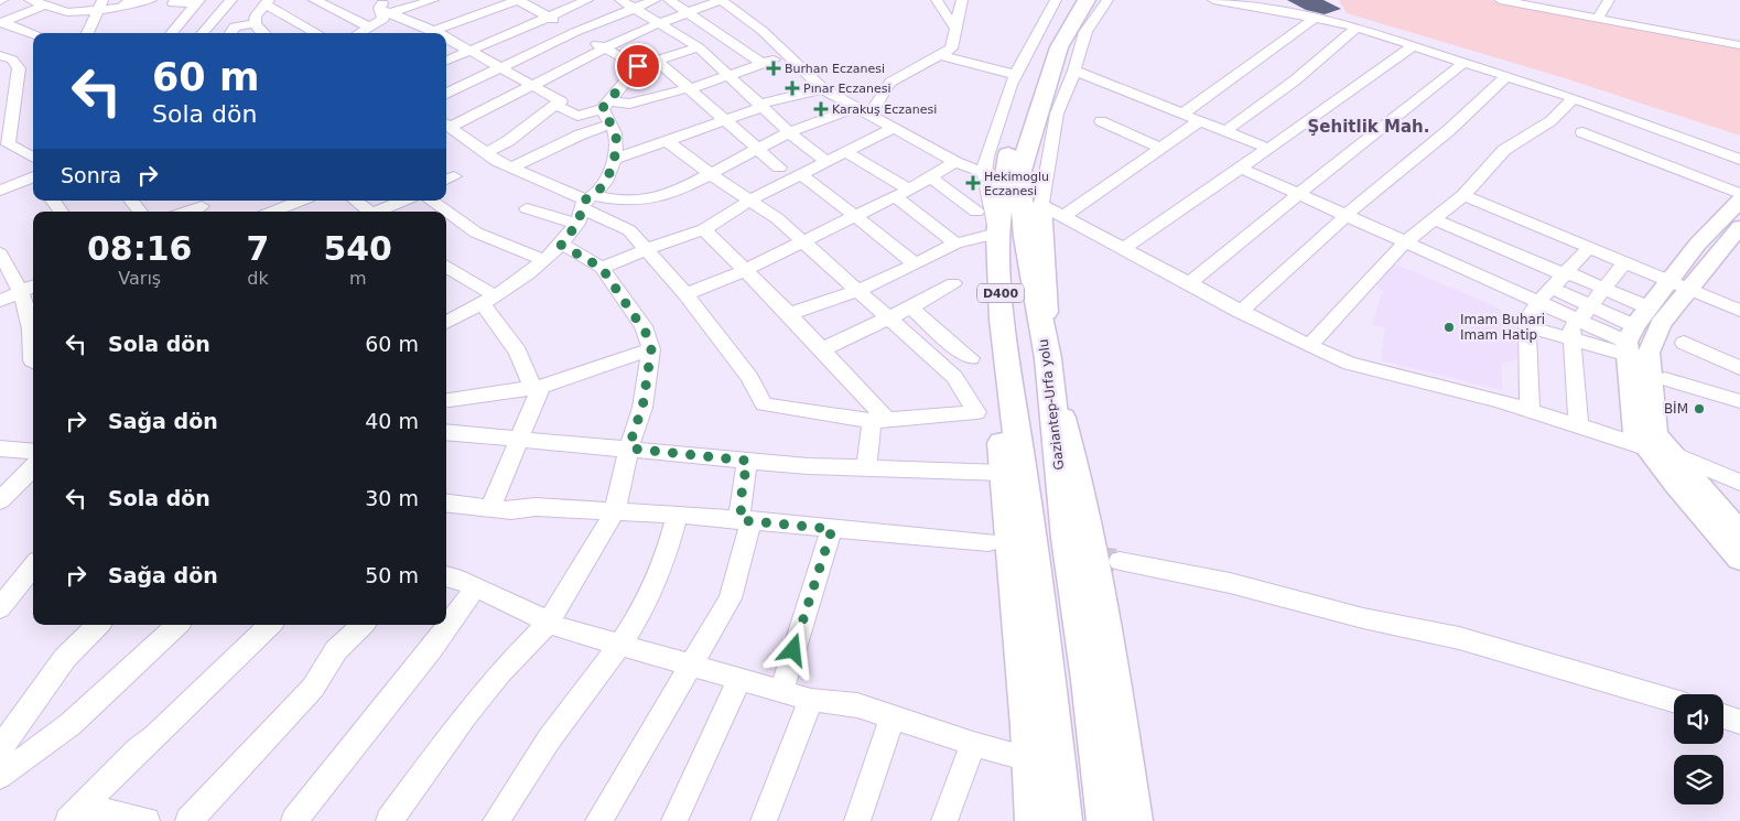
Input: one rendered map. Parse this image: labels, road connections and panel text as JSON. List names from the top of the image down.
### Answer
{
  "streets": {
    "highway": ["D400", "Gaziantep-Urfa yolu"]
  },
  "districts": ["Şehitlik Mah."],
  "places": {
    "health": [
      "Burhan Eczanesi",
      "Pınar Eczanesi",
      "Karakuş Eczanesi",
      "Hekimoglu Eczanesi"
    ],
    "other": ["Imam Buhari Imam Hatip", "BİM"]
  },
  "page": {
    "turn": ["60 m", "Sola dön"],
    "then": "Sonra",
    "eta": [
      "08:16",
      "Varış",
      "7",
      "dk",
      "540",
      "m"
    ],
    "list": [
      {
        "name": "Sola dön",
        "value": "60 m"
      },
      {
        "name": "Sağa dön",
        "value": "40 m"
      },
      {
        "name": "Sola dön",
        "value": "30 m"
      },
      {
        "name": "Sağa dön",
        "value": "50 m"
      }
    ]
  }
}
